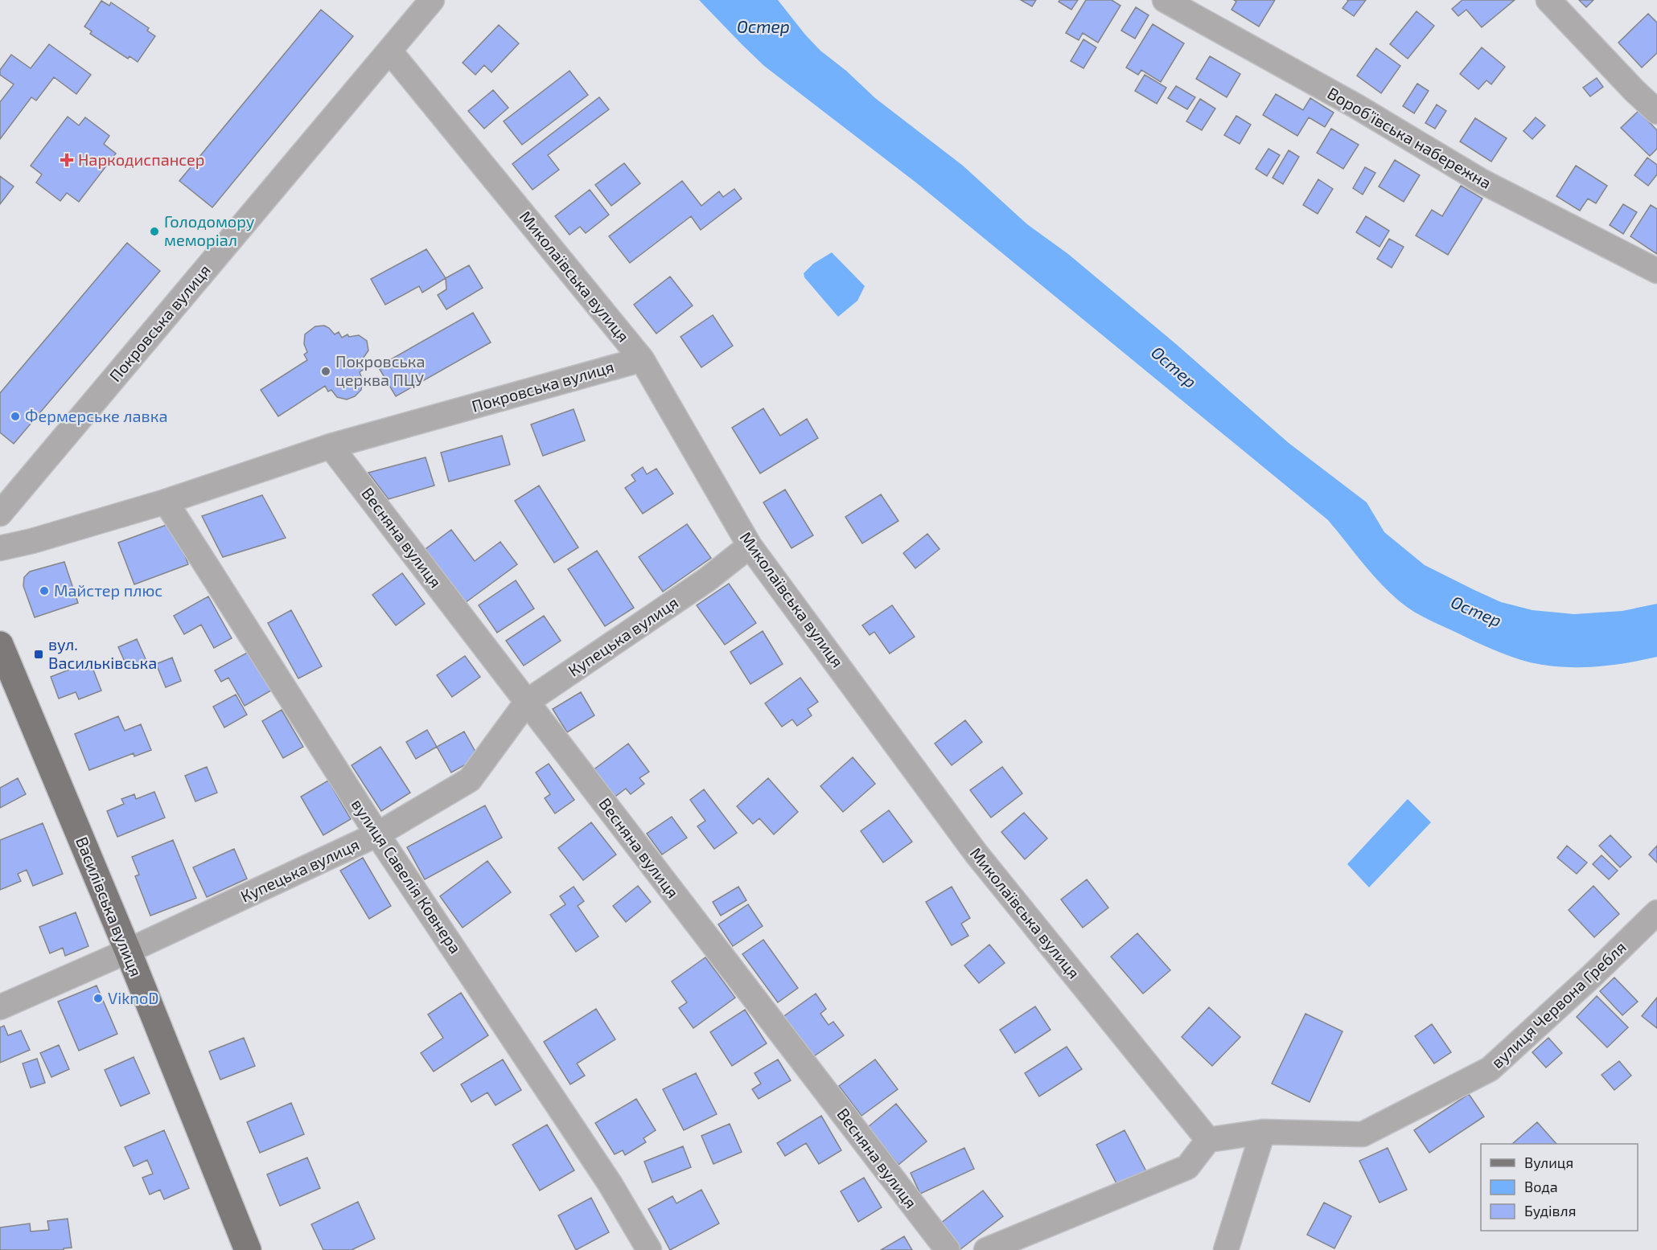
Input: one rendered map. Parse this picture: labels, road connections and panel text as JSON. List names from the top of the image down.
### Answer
{
  "streets": {
    "main road": ["Василівська вулиця"],
    "street": [
      "Воробʼївська набережна",
      "Миколаївська вулиця",
      "Покровська вулиця",
      "Весняна вулиця",
      "Купецька вулиця",
      "вулиця Савелія Ковнера",
      "вулиця Червона Гребля"
    ]
  },
  "crossings": [
    ["Миколаївська вулиця", "Покровська вулиця"],
    ["Миколаївська вулиця", "Купецька вулиця"],
    ["Миколаївська вулиця", "вулиця Червона Гребля"],
    ["Покровська вулиця", "Весняна вулиця"],
    ["Покровська вулиця", "вулиця Савелія Ковнера"],
    ["Весняна вулиця", "Купецька вулиця"],
    ["Купецька вулиця", "вулиця Савелія Ковнера"],
    ["Купецька вулиця", "Василівська вулиця"]
  ],
  "water": ["Остер"],
  "places": {
    "health": ["Наркодиспансер"],
    "other": [
      "Голодомору меморіал",
      "Покровська церква ПЦУ",
      "Фермерське лавка",
      "Майстер плюс",
      "ViknoD"
    ],
    "transit": ["вул. Васильківська"]
  },
  "legend": ["Вулиця", "Вода", "Будівля"]
}
